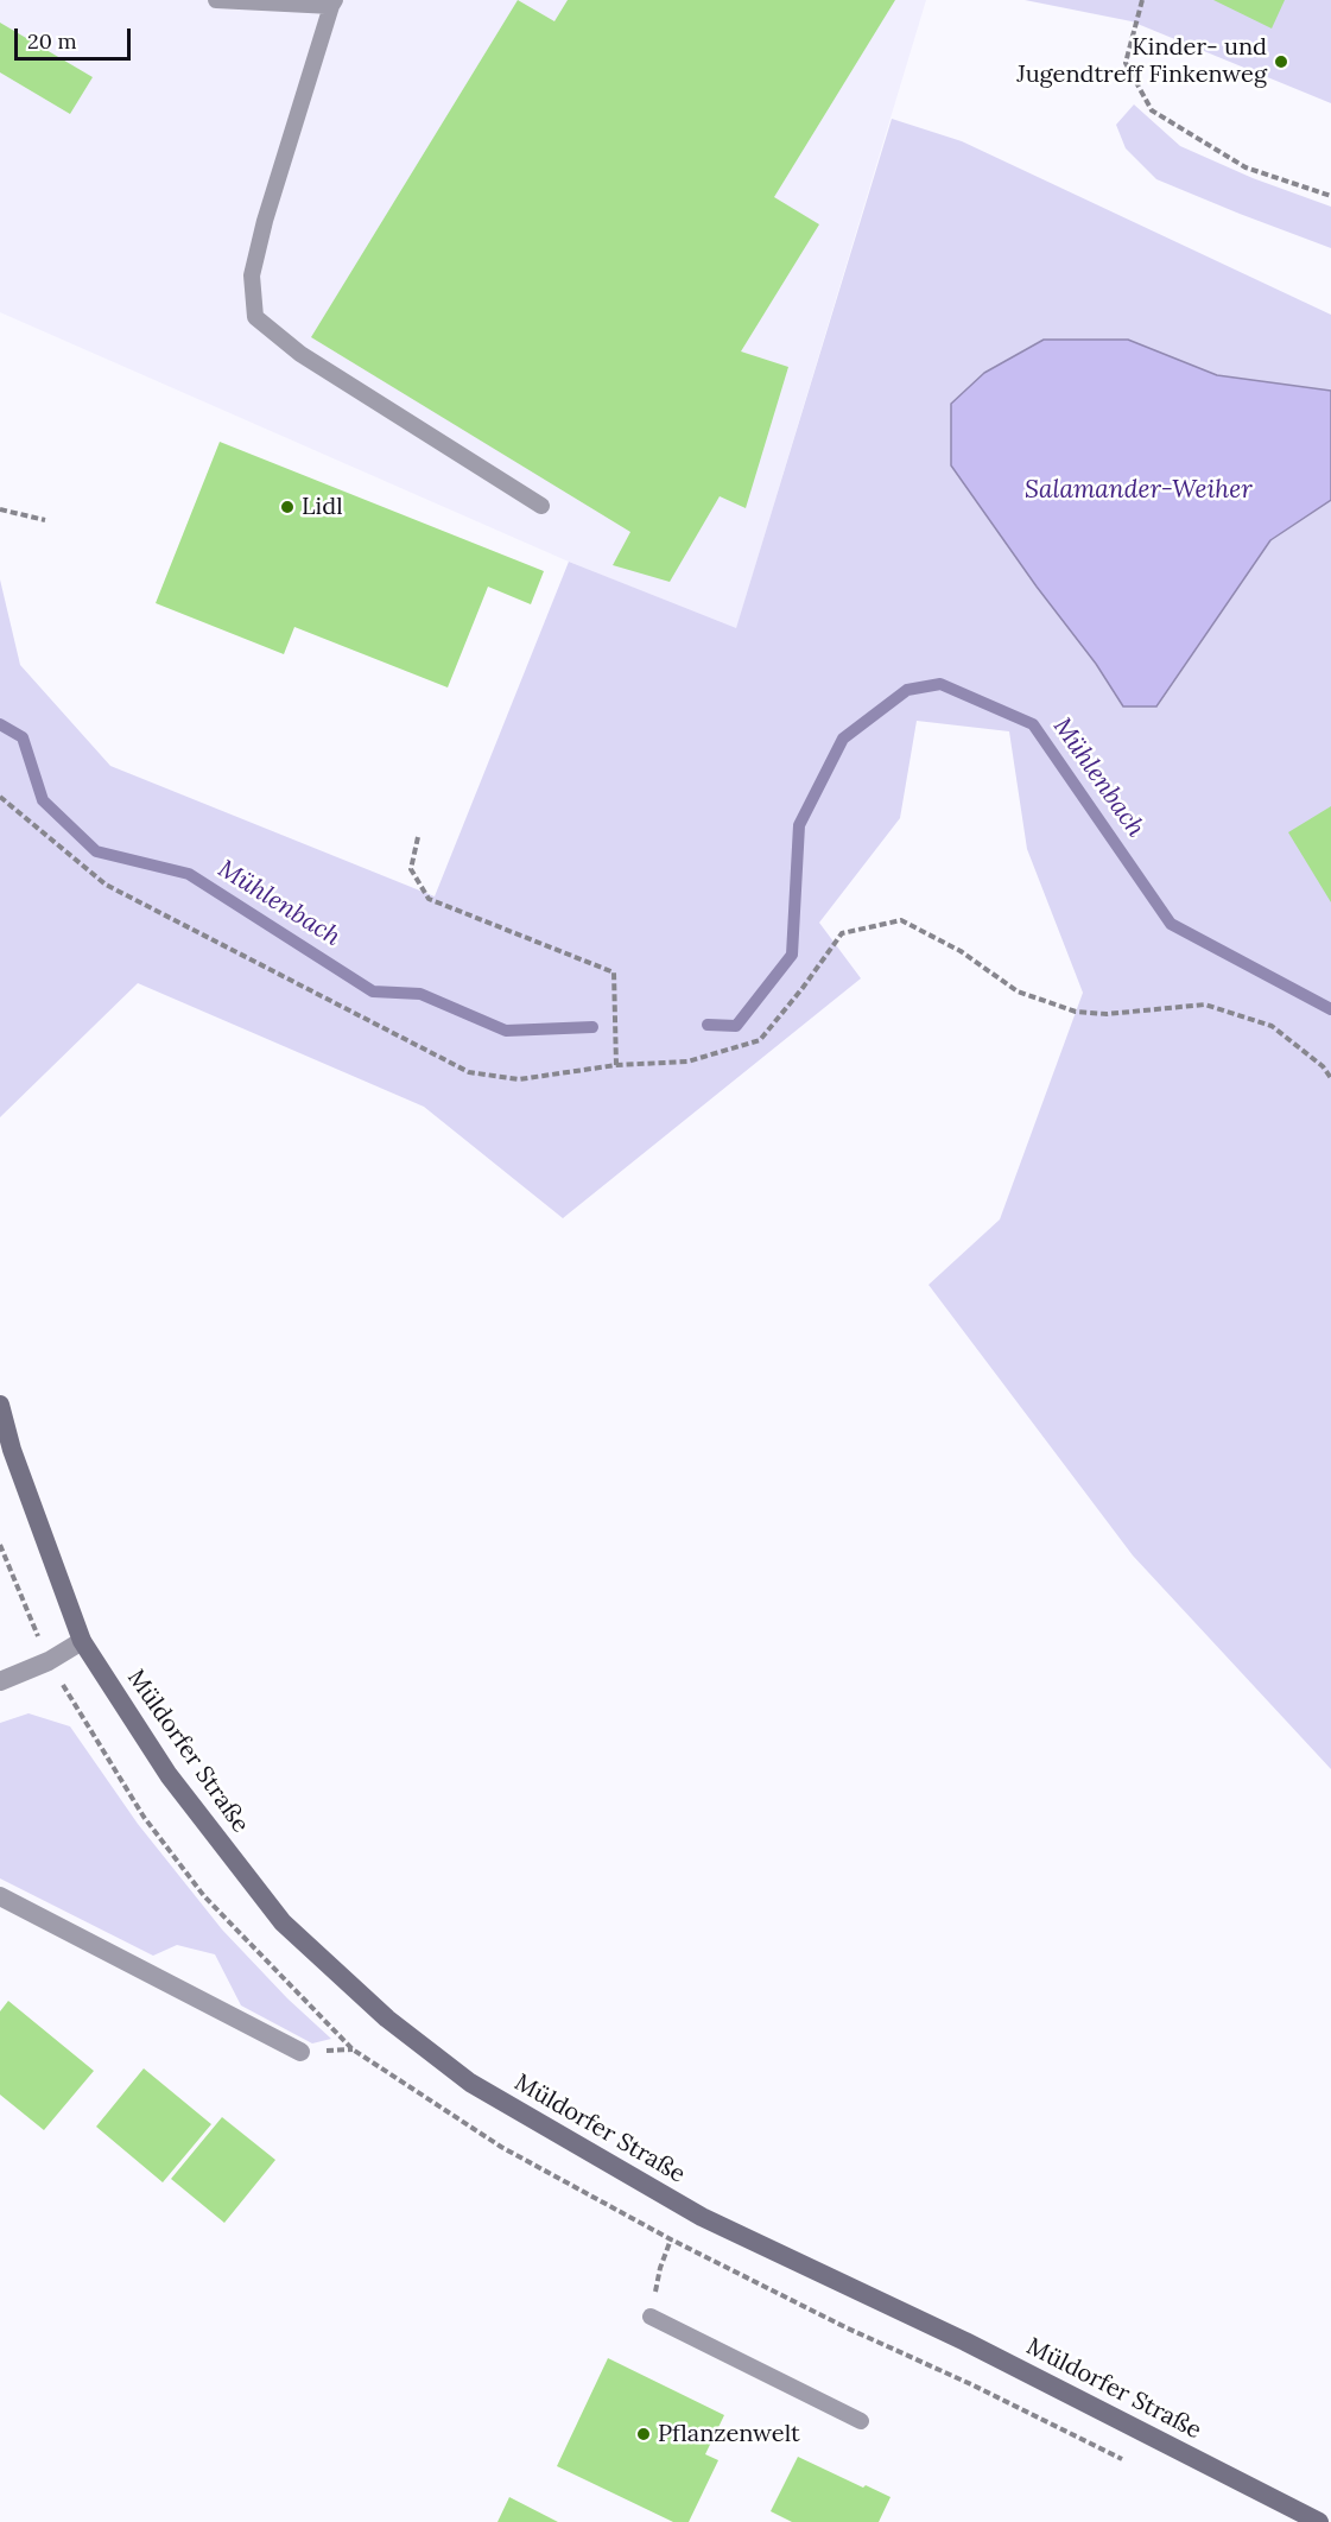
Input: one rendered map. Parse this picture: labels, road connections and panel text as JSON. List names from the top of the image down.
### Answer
{
  "streets": {
    "main road": ["Müldorfer Straße"]
  },
  "water": ["Salamander-Weiher", "Mühlenbach"],
  "places": ["Kinder- und Jugendtreff Finkenweg", "Lidl", "Pflanzenwelt"],
  "scale_bar": "20 m"
}
